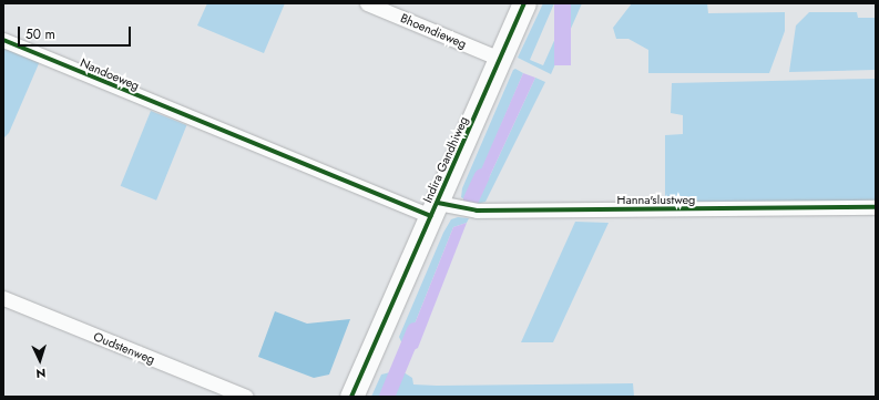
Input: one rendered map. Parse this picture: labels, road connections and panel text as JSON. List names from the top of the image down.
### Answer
{
  "streets": {
    "main road": ["Indira Gandhiweg"],
    "street": [
      "Bhoendieweg",
      "Nandoeweg",
      "Hanna'slustweg",
      "Oudstenweg"
    ]
  },
  "crossings": [
    ["Bhoendieweg", "Indira Gandhiweg"],
    ["Nandoeweg", "Indira Gandhiweg"],
    ["Nandoeweg", "Hanna'slustweg"],
    ["Indira Gandhiweg", "Hanna'slustweg"]
  ],
  "scale_bar": "50 m",
  "north": "bottom"
}
